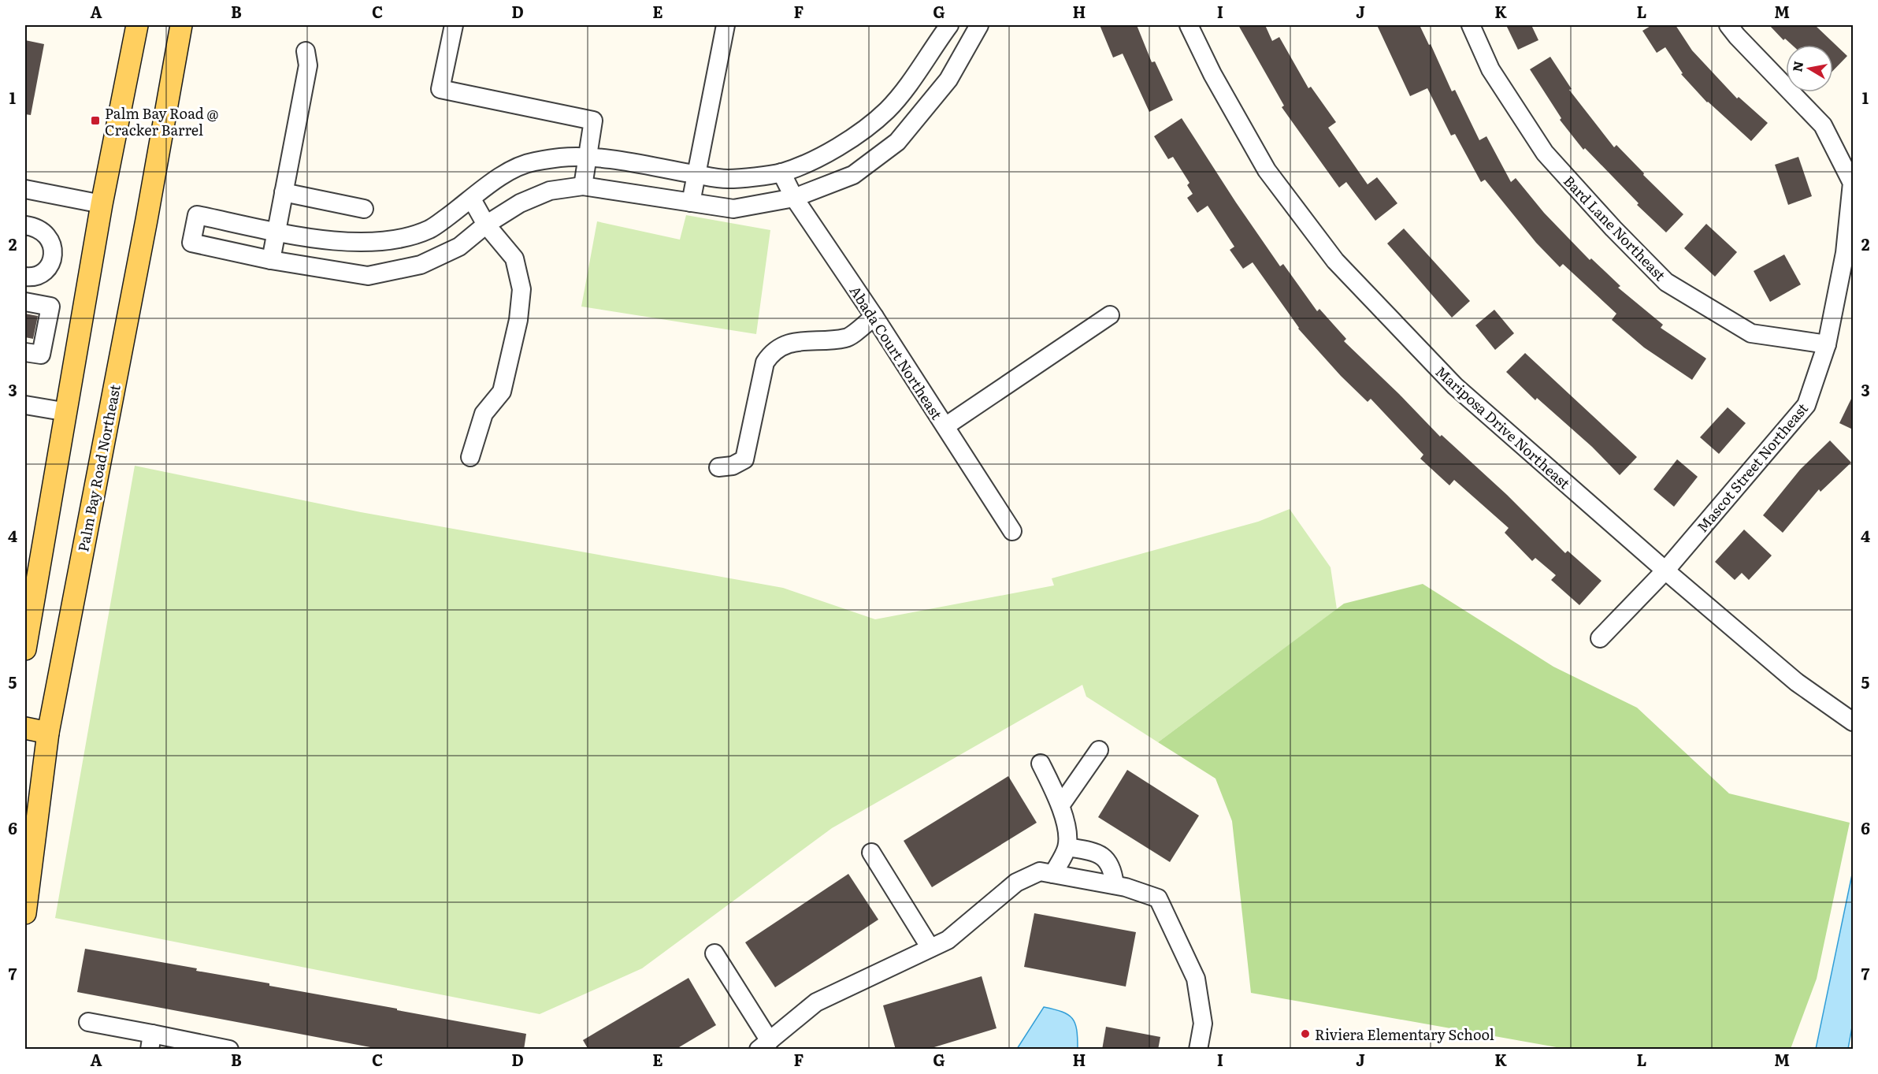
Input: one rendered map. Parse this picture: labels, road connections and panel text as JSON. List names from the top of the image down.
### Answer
{
  "streets": {
    "main road": ["Palm Bay Road Northeast"],
    "street": [
      "Bard Lane Northeast",
      "Abada Court Northeast",
      "Mariposa Drive Northeast",
      "Mascot Street Northeast"
    ]
  },
  "crossings": [
    ["Bard Lane Northeast", "Mascot Street Northeast"],
    ["Mariposa Drive Northeast", "Mascot Street Northeast"]
  ],
  "places": {
    "transit": ["Palm Bay Road @ Cracker Barrel"],
    "other": ["Riviera Elementary School"]
  },
  "north": "left",
  "grid": {
    "columns": [
      "A",
      "B",
      "C",
      "D",
      "E",
      "F",
      "G",
      "H",
      "I",
      "J",
      "K",
      "L",
      "M"
    ],
    "rows": [
      "1",
      "2",
      "3",
      "4",
      "5",
      "6",
      "7"
    ]
  }
}
